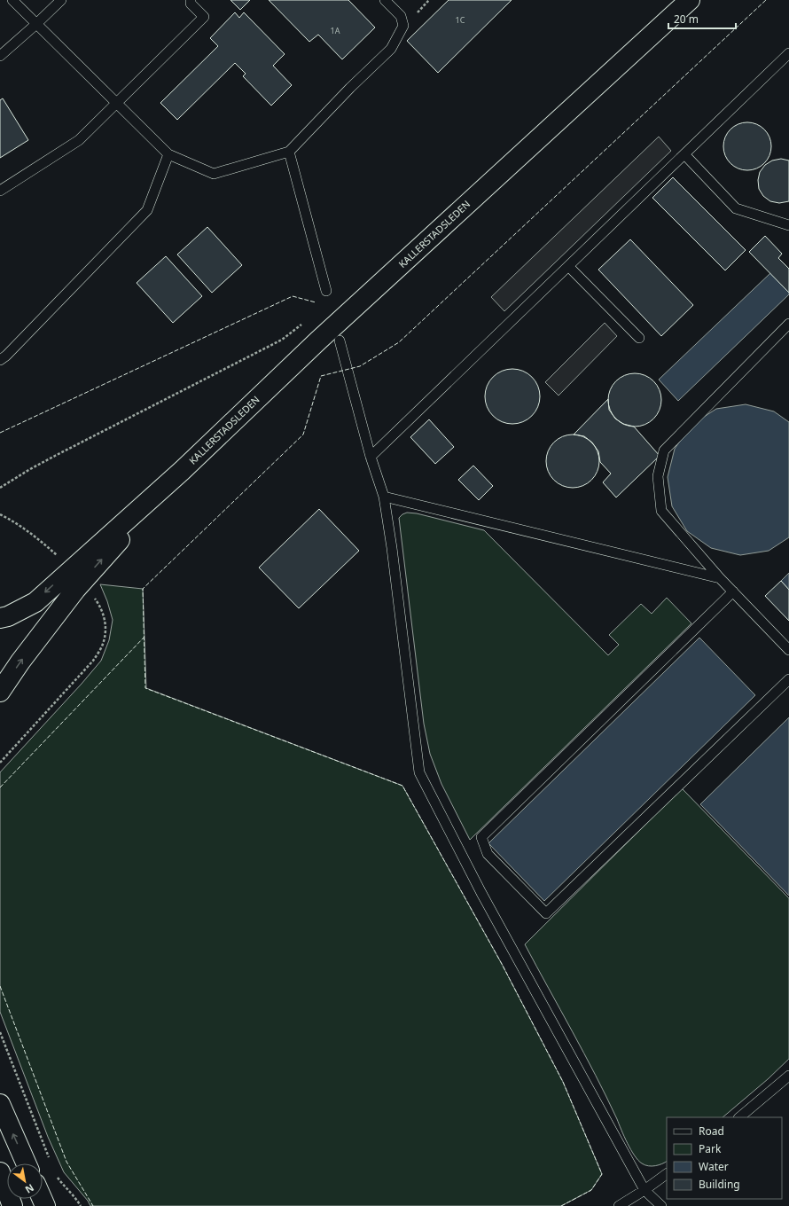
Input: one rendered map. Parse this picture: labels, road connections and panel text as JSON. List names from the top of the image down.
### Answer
{
  "streets": {
    "main road": ["KALLERSTADSLEDEN"]
  },
  "house_numbers": ["1C", "1A"],
  "legend": [
    "Road",
    "Park",
    "Water",
    "Building"
  ],
  "scale_bar": "20 m",
  "north": "bottom right"
}
